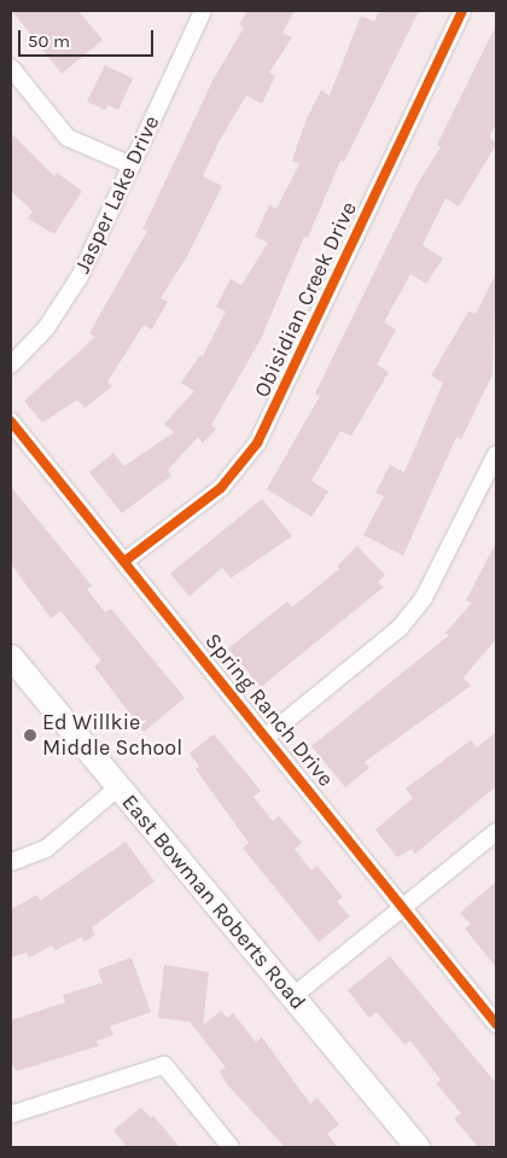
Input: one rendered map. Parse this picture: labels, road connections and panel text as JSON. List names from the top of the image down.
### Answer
{
  "streets": {
    "street": [
      "Jasper Lake Drive",
      "Obisidian Creek Drive",
      "Spring Ranch Drive",
      "East Bowman Roberts Road"
    ]
  },
  "crossings": [
    ["Obisidian Creek Drive", "Spring Ranch Drive"]
  ],
  "places": ["Ed Willkie Middle School"],
  "scale_bar": "50 m"
}
